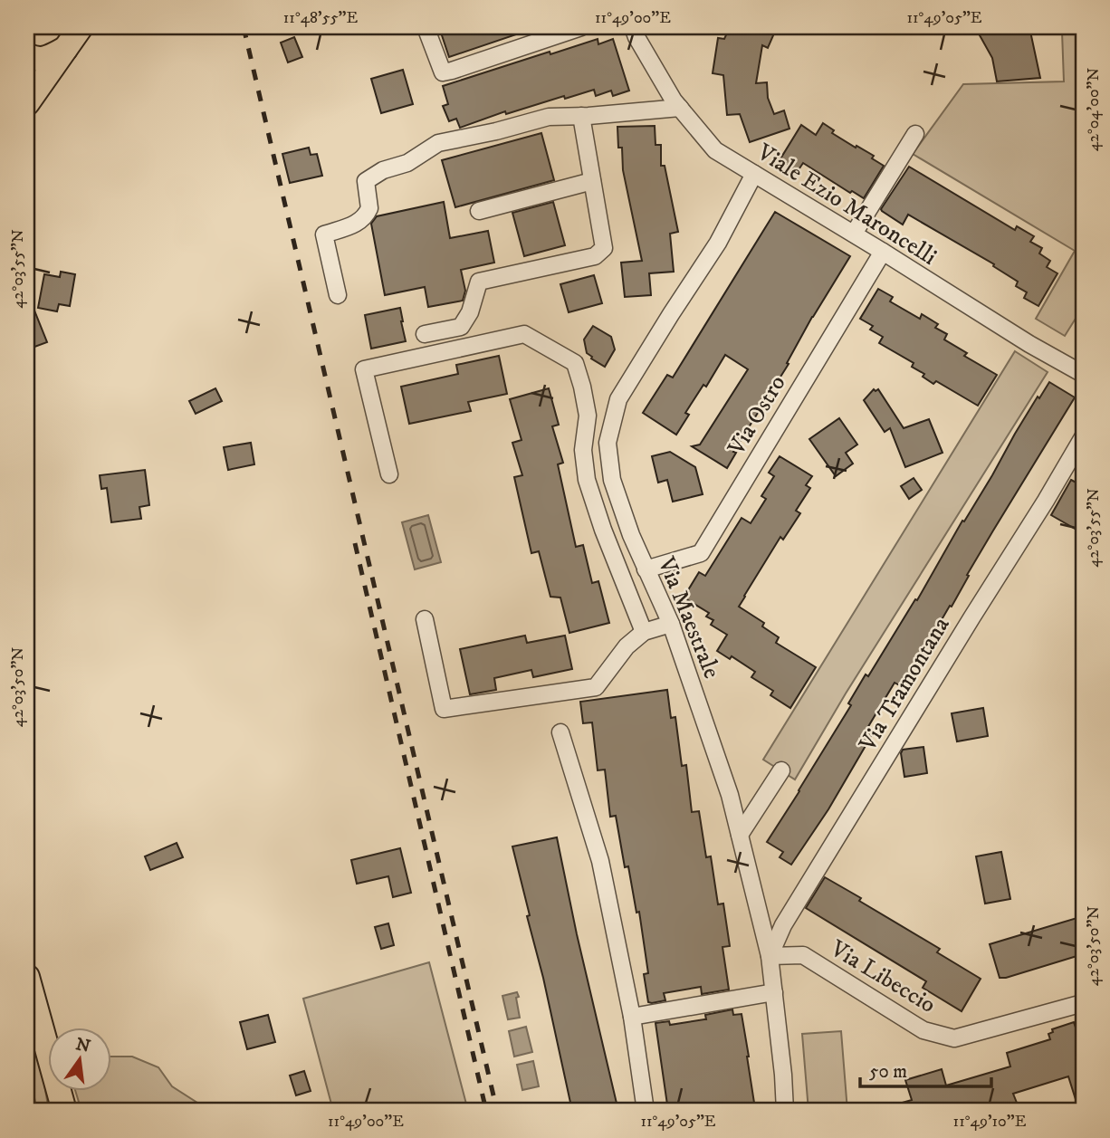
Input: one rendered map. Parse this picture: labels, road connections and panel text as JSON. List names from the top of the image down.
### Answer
{
  "streets": {
    "street": [
      "Viale Ezio Maroncelli",
      "Via Ostro",
      "Via Maestrale",
      "Via Tramontana",
      "Via Libeccio"
    ]
  },
  "crossings": [
    ["Viale Ezio Maroncelli", "Via Ostro"],
    ["Viale Ezio Maroncelli", "Via Maestrale"],
    ["Via Ostro", "Via Maestrale"],
    ["Via Maestrale", "Via Tramontana"],
    ["Via Maestrale", "Via Libeccio"],
    ["Via Tramontana", "Via Libeccio"]
  ],
  "scale_bar": "50 m",
  "north": "top",
  "coordinates": [
    "11°48'55\"E",
    "11°49'00\"E",
    "11°49'05\"E",
    "42°04'00\"N",
    "42°03'55\"N",
    "42°03'50\"N",
    "11°49'10\"E"
  ]
}
